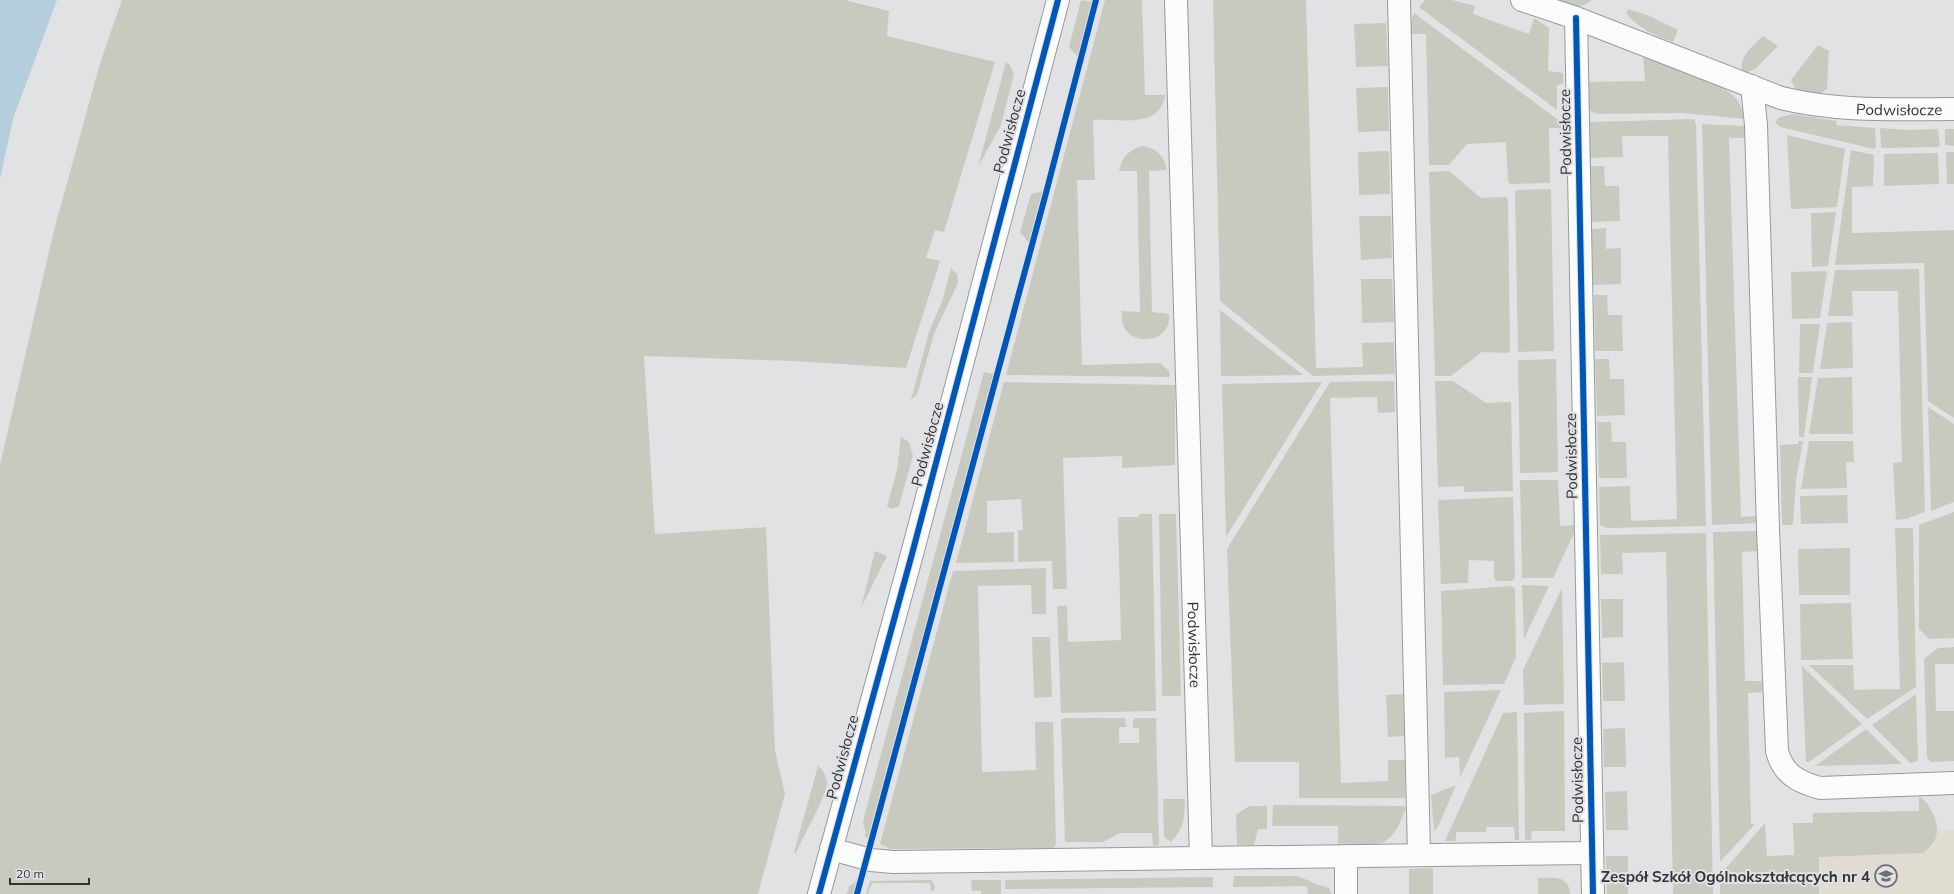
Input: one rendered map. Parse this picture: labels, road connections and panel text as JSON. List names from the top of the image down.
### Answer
{
  "streets": {
    "street": ["Podwisłocze"]
  },
  "places": {
    "school or university": ["Zespół Szkół Ogólnokształcących nr 4"]
  },
  "scale_bar": "20 m"
}
